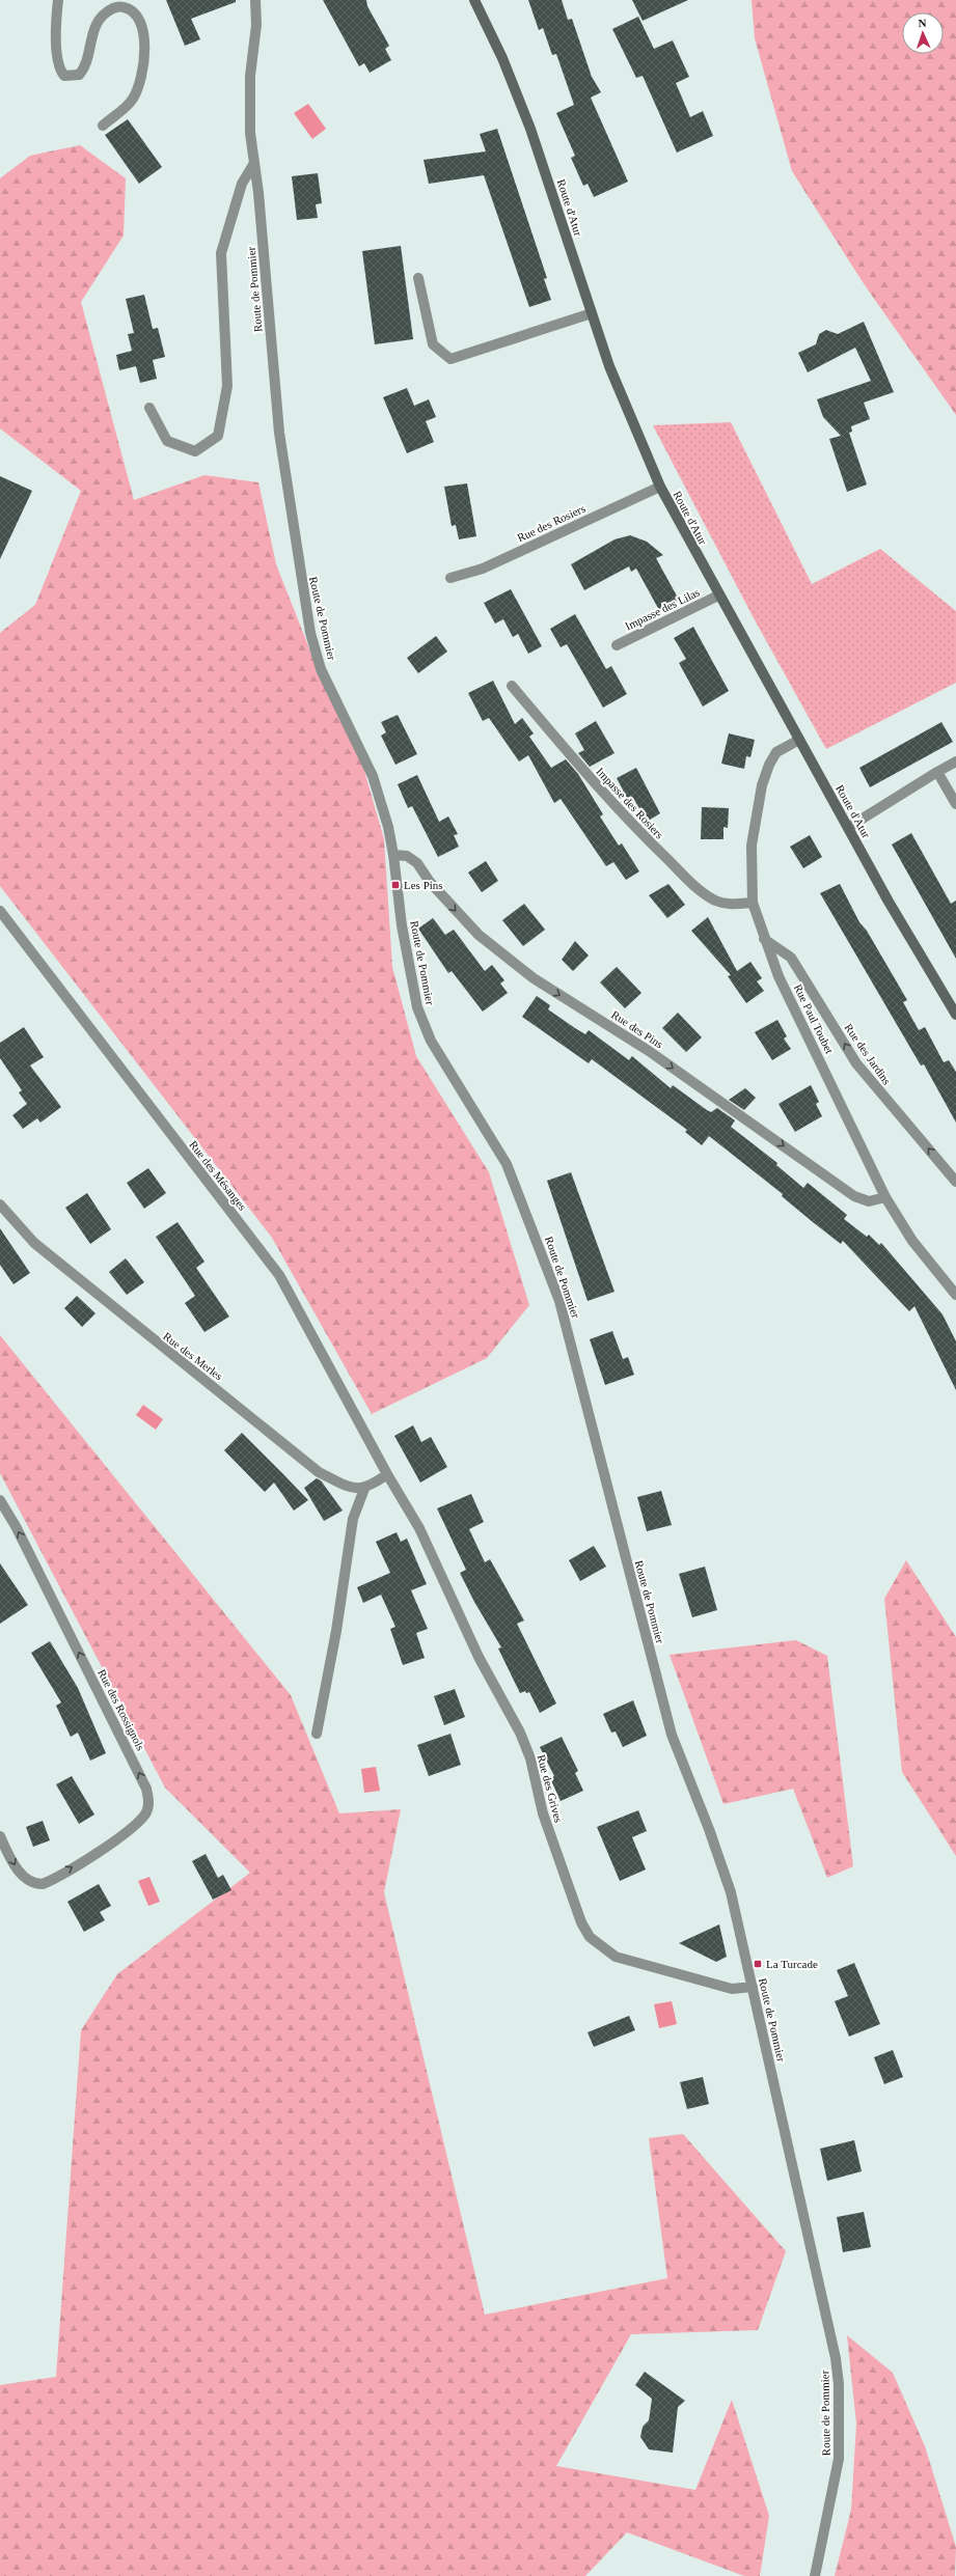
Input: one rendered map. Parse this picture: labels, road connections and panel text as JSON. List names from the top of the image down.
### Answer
{
  "streets": {
    "main road": ["Route d'Atur"],
    "street": [
      "Route de Pommier",
      "Rue des Rosiers",
      "Impasse des Lilas",
      "Impasse des Rosiers",
      "Rue Paul Toubet",
      "Rue des Pins",
      "Rue des Jardins",
      "Rue des Mésanges",
      "Rue des Merles",
      "Rue des Rossignols",
      "Rue des Grives"
    ]
  },
  "crossings": [
    ["Route d'Atur", "Rue des Rosiers"],
    ["Route d'Atur", "Impasse des Lilas"],
    ["Route d'Atur", "Rue Paul Toubet"],
    ["Route de Pommier", "Rue des Pins"],
    ["Route de Pommier", "Rue des Grives"],
    ["Impasse des Rosiers", "Rue Paul Toubet"],
    ["Rue Paul Toubet", "Rue des Pins"],
    ["Rue Paul Toubet", "Rue des Jardins"],
    ["Rue des Mésanges", "Rue des Grives"]
  ],
  "one_way": ["Rue des Pins", "Rue des Jardins"],
  "places": {
    "transit": ["Les Pins", "La Turcade"]
  },
  "north": "top"
}
